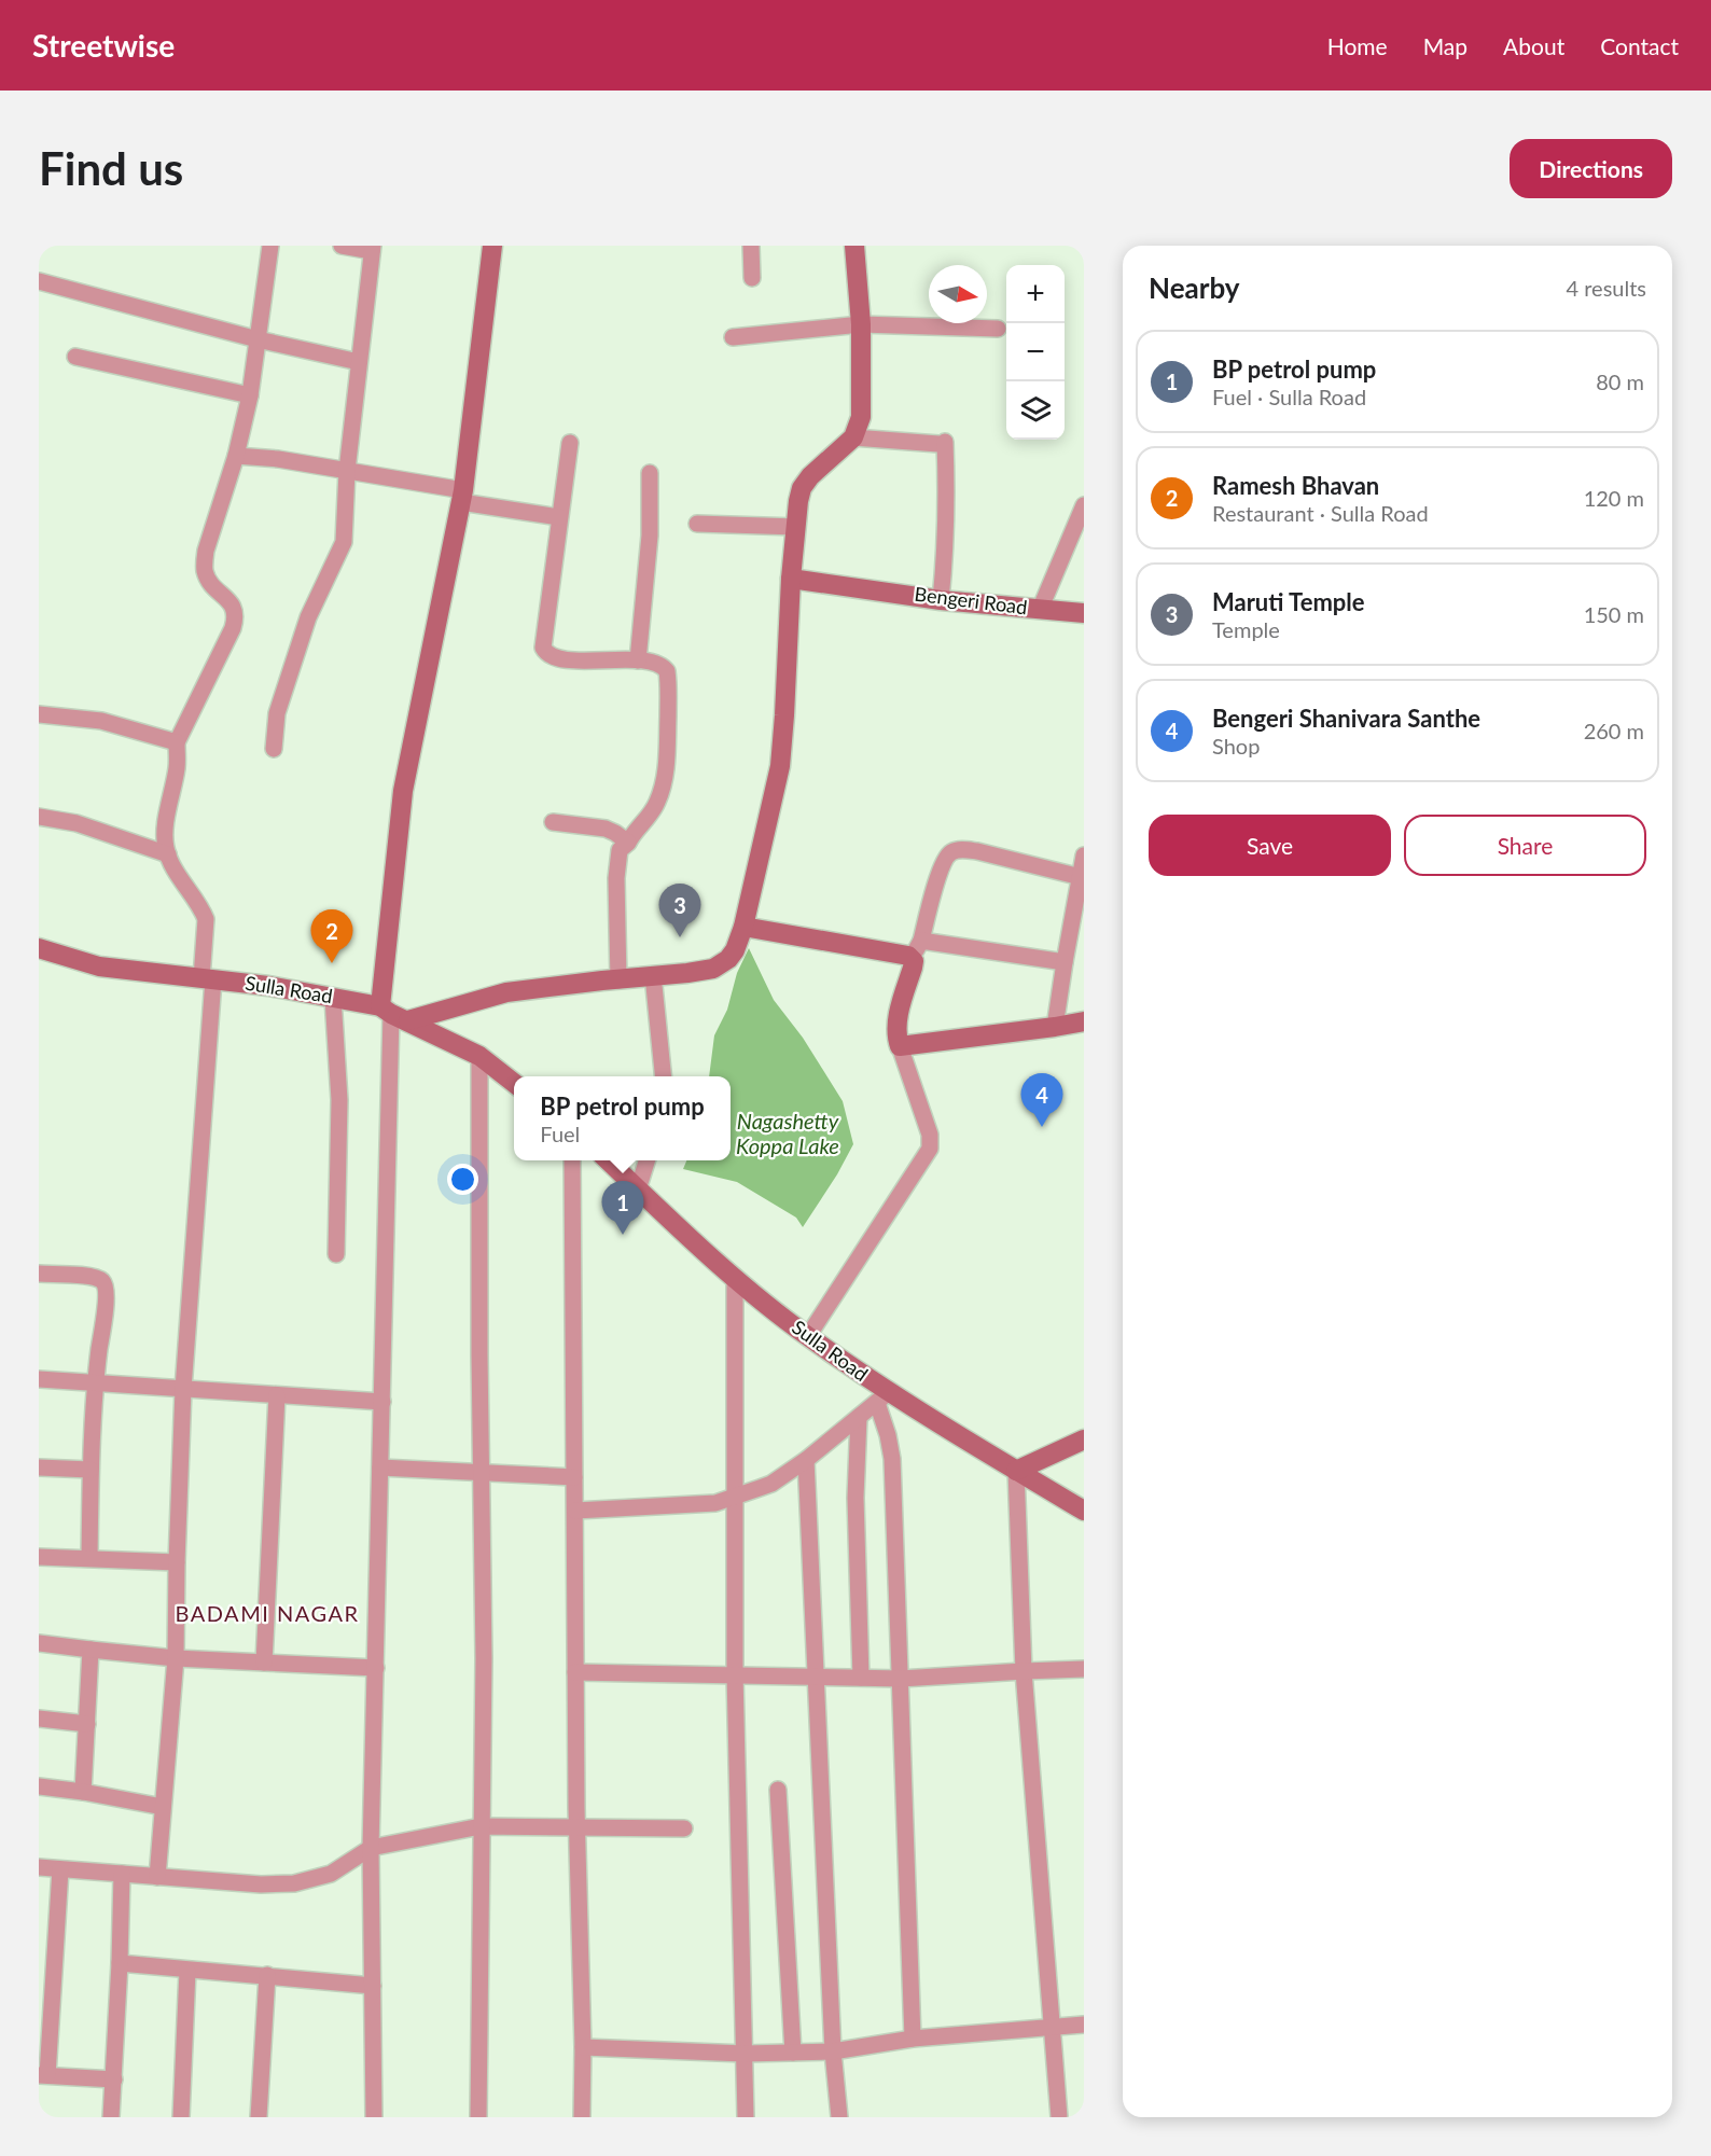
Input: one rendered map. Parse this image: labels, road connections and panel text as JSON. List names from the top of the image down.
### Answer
{
  "streets": {
    "street": ["Bengeri Road", "Sulla Road"]
  },
  "districts": ["BADAMI NAGAR"],
  "water": ["Nagashetty Koppa Lake"],
  "north": "right",
  "page": {
    "header": "Streetwise",
    "nav": [
      "Home",
      "Map",
      "About",
      "Contact"
    ],
    "buttons": [
      "Directions",
      ["Save", "Share"]
    ],
    "title": "Find us",
    "heading": ["Nearby", "4 results"],
    "map_buttons": ["+", "−"],
    "list": [
      {
        "mark": "1",
        "name": "BP petrol pump",
        "note": "Fuel · Sulla Road",
        "value": "80 m"
      },
      {
        "mark": "2",
        "name": "Ramesh Bhavan",
        "note": "Restaurant · Sulla Road",
        "value": "120 m"
      },
      {
        "mark": "3",
        "name": "Maruti Temple",
        "note": "Temple",
        "value": "150 m"
      },
      {
        "mark": "4",
        "name": "Bengeri Shanivara Santhe",
        "note": "Shop",
        "value": "260 m"
      }
    ],
    "pins": [
      "3",
      "2",
      "4",
      "1"
    ],
    "popup": ["BP petrol pump", "Fuel"]
  }
}
